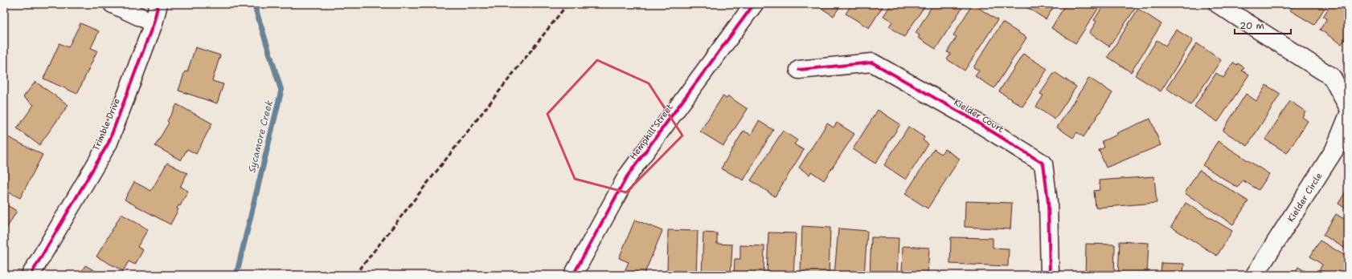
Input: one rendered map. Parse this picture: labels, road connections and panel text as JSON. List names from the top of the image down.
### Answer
{
  "streets": {
    "street": [
      "Kielder Court",
      "Trimble Drive",
      "Hemphill Street",
      "Kielder Circle"
    ]
  },
  "water": ["Sycamore Creek"],
  "scale_bar": "20 m"
}
